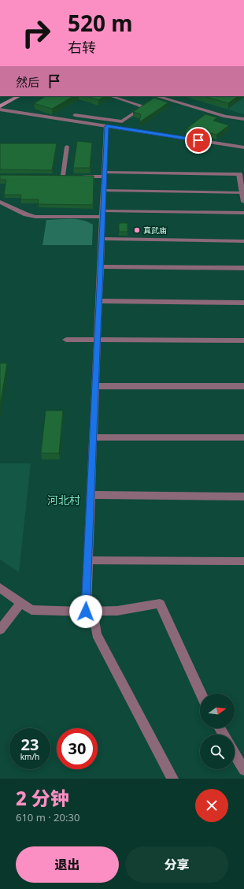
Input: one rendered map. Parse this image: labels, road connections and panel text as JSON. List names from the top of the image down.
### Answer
{
  "districts": ["河北村"],
  "places": ["真武庙"],
  "north": "right",
  "page": {
    "turn": ["520 m", "右转"],
    "then": "然后",
    "speed": "23 km/h",
    "limit": "30",
    "heading": ["2 分钟", "610 m · 20:30"],
    "buttons": ["退出", "分享"]
  }
}
